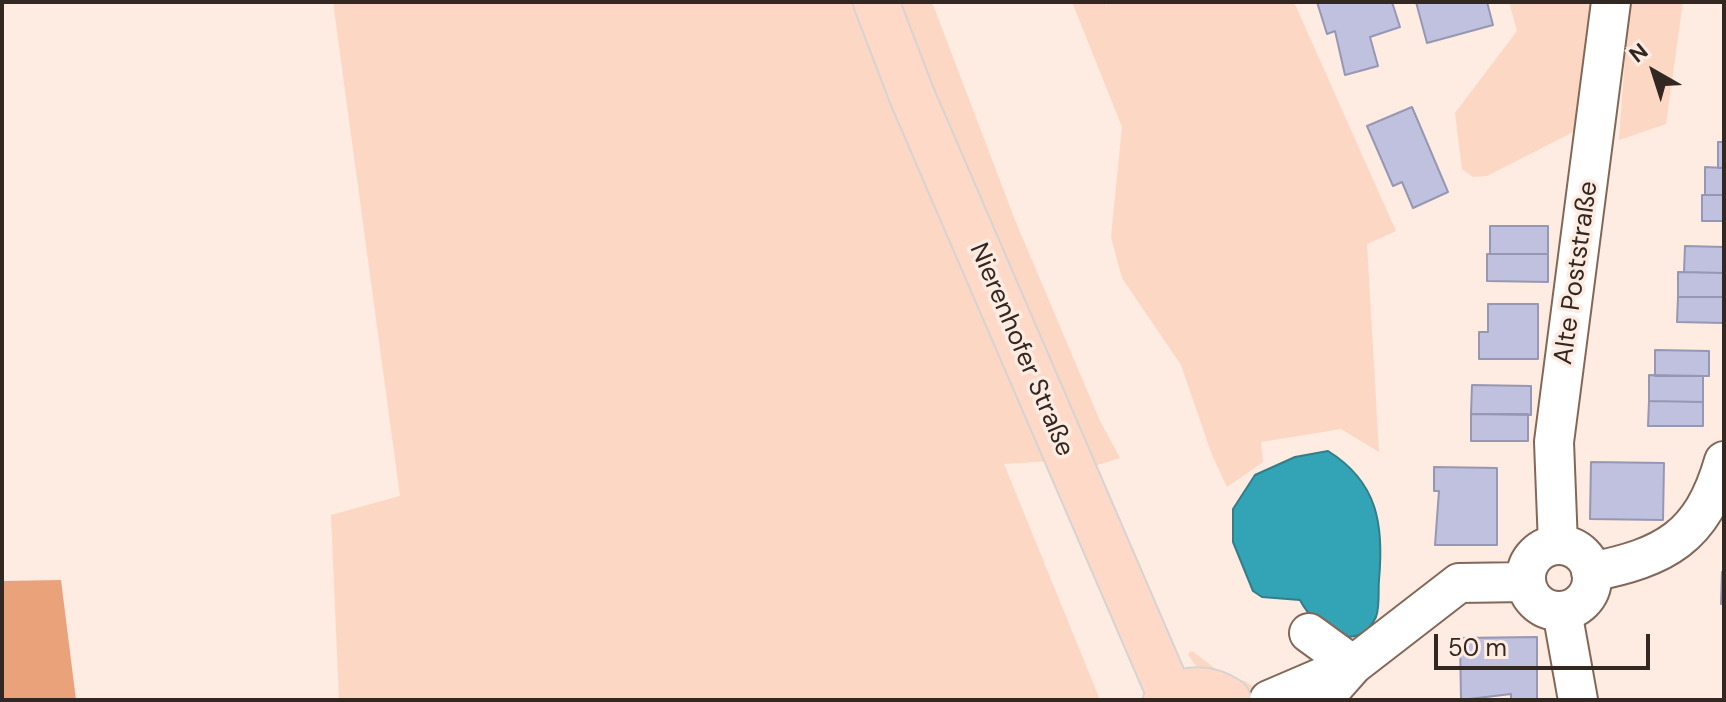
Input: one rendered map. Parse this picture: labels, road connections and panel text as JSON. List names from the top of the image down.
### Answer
{
  "streets": {
    "main road": ["Nierenhofer Straße"],
    "street": ["Alte Poststraße"]
  },
  "scale_bar": "50 m",
  "north": "top left"
}
